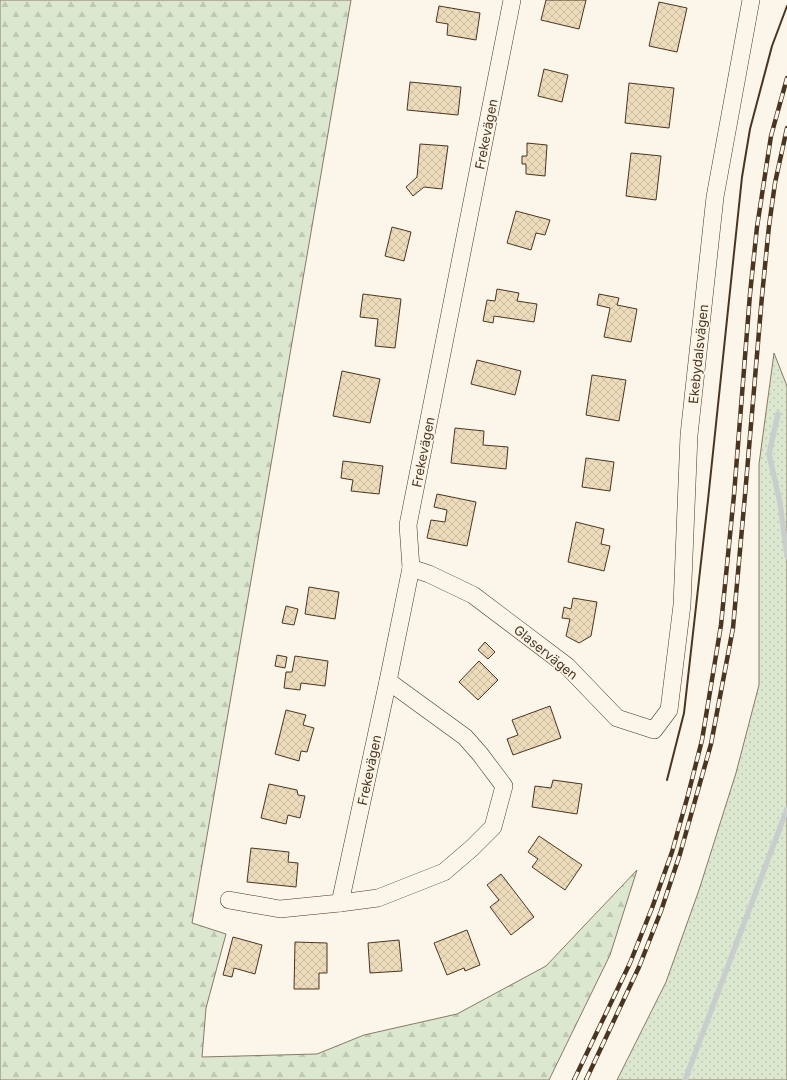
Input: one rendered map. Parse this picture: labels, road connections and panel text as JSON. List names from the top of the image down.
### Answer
{
  "streets": {
    "street": ["Frekevägen", "Ekebydalsvägen", "Glaservägen"]
  },
  "crossings": [
    ["Frekevägen", "Glaservägen"],
    ["Ekebydalsvägen", "Glaservägen"]
  ]
}
